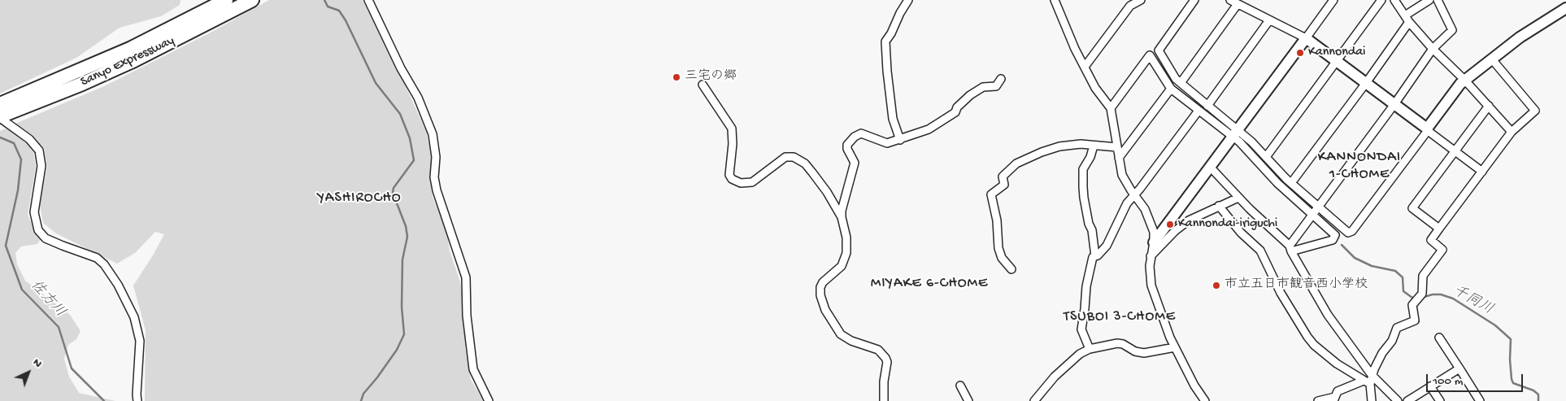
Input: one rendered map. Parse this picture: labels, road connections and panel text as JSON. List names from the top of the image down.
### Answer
{
  "streets": {
    "highway": ["Sanyo Expressway"]
  },
  "districts": [
    "KANNONDAI 1-CHOME",
    "YASHIROCHO",
    "MIYAKE 6-CHOME",
    "TSUBOI 3-CHOME"
  ],
  "water": ["佐方川", "千同川"],
  "places": [
    "Kannondai",
    "三宅の郷",
    "Kannondai-iriguchi",
    "市立五日市観音西小学校"
  ],
  "scale_bar": "100 m",
  "north": "top right"
}
